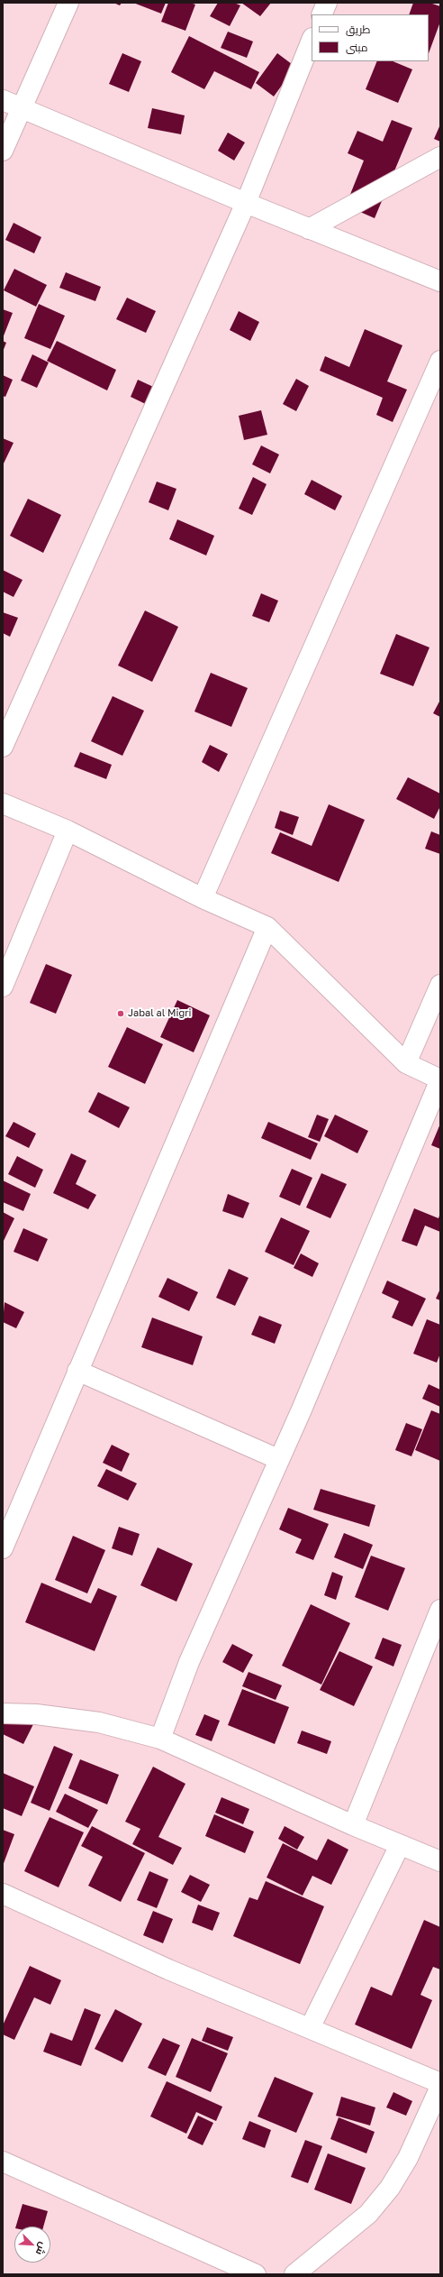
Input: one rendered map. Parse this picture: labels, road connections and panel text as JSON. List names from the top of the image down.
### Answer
{
  "places": ["Jabal al Migri"],
  "legend": ["طريق", "مبنى"],
  "north": "bottom right"
}
